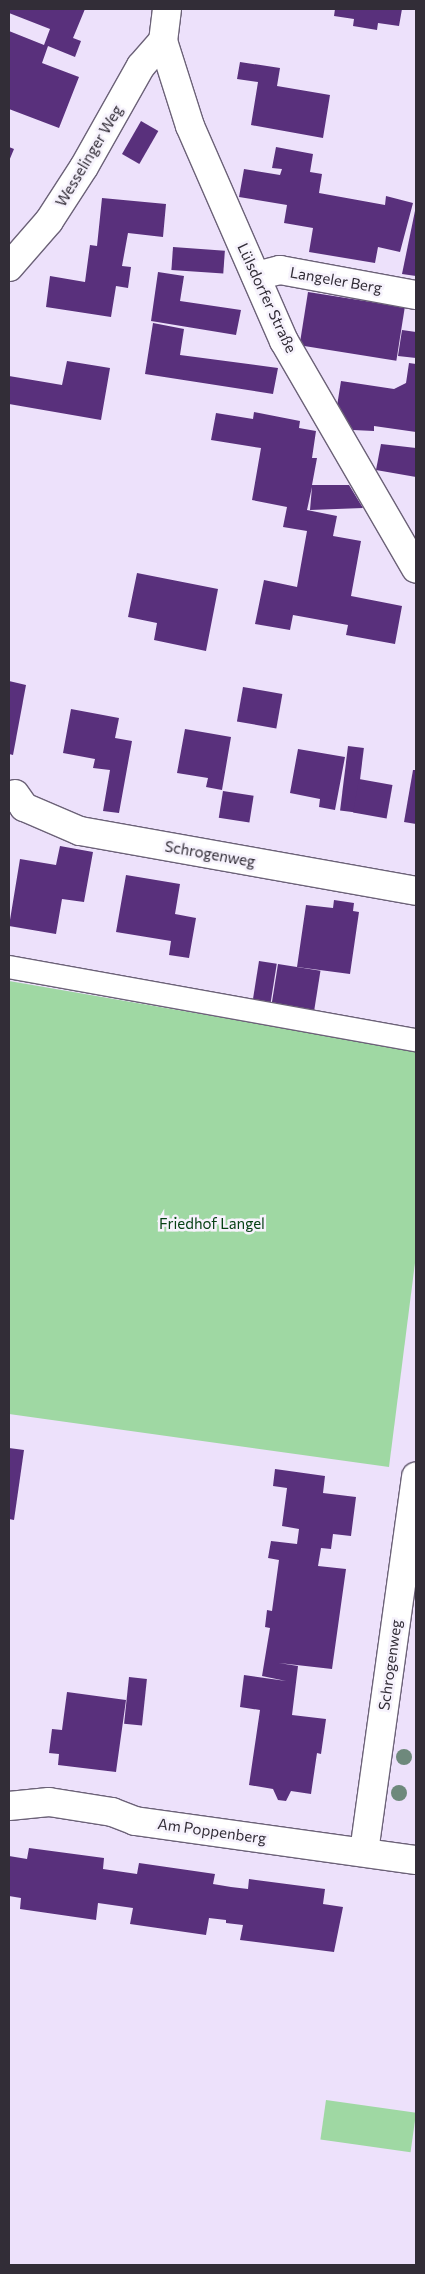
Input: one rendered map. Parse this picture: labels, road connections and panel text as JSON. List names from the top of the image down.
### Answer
{
  "streets": {
    "street": [
      "Wesselinger Weg",
      "Langeler Berg",
      "Lülsdorfer Straße",
      "Schrogenweg",
      "Am Poppenberg"
    ]
  },
  "crossings": [
    ["Wesselinger Weg", "Lülsdorfer Straße"],
    ["Langeler Berg", "Lülsdorfer Straße"],
    ["Schrogenweg", "Am Poppenberg"]
  ],
  "parks": ["Friedhof Langel"]
}
